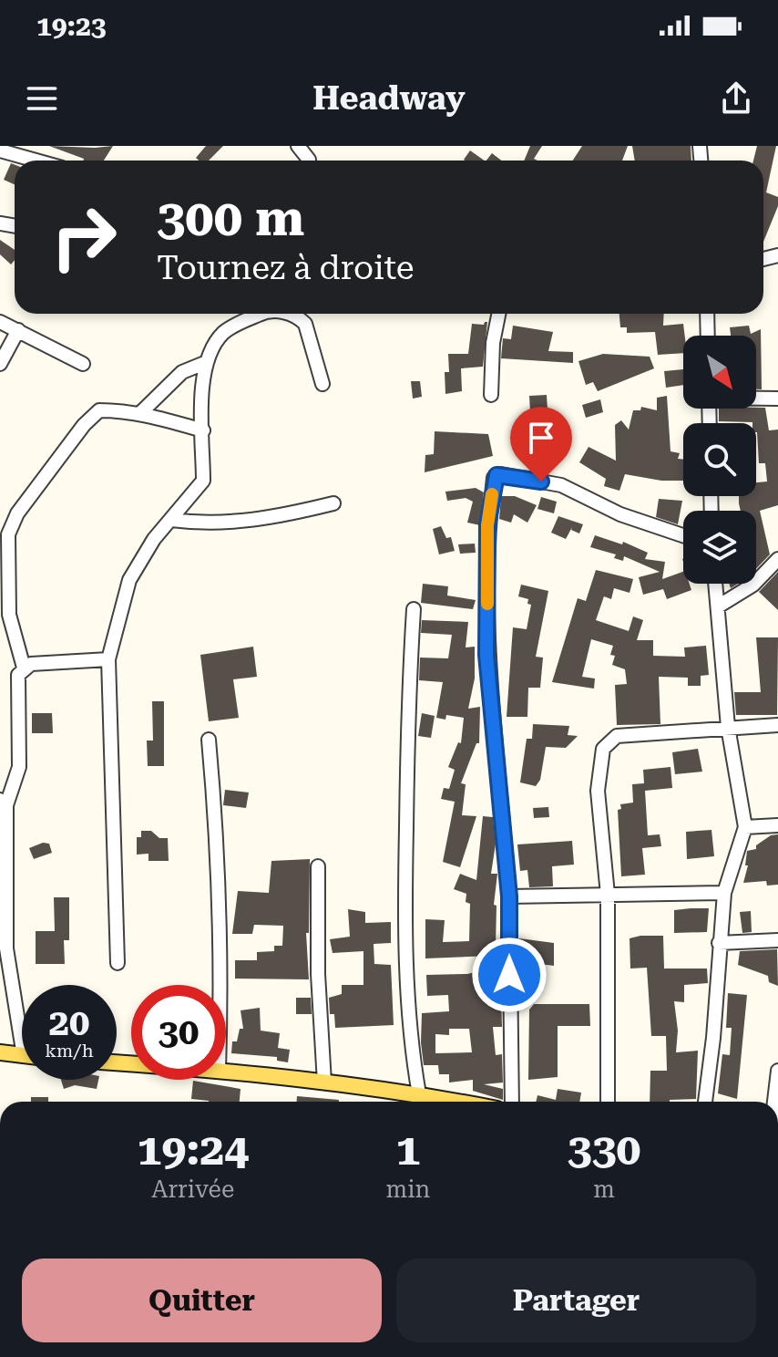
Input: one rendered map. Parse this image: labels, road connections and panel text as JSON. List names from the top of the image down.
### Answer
{
  "north": "bottom right",
  "page": {
    "status": "19:23",
    "header": "Headway",
    "turn": ["300 m", "Tournez à droite"],
    "speed": "20 km/h",
    "limit": "30",
    "eta": [
      "19:24",
      "Arrivée",
      "1",
      "min",
      "330",
      "m"
    ],
    "buttons": ["Quitter", "Partager"]
  }
}
